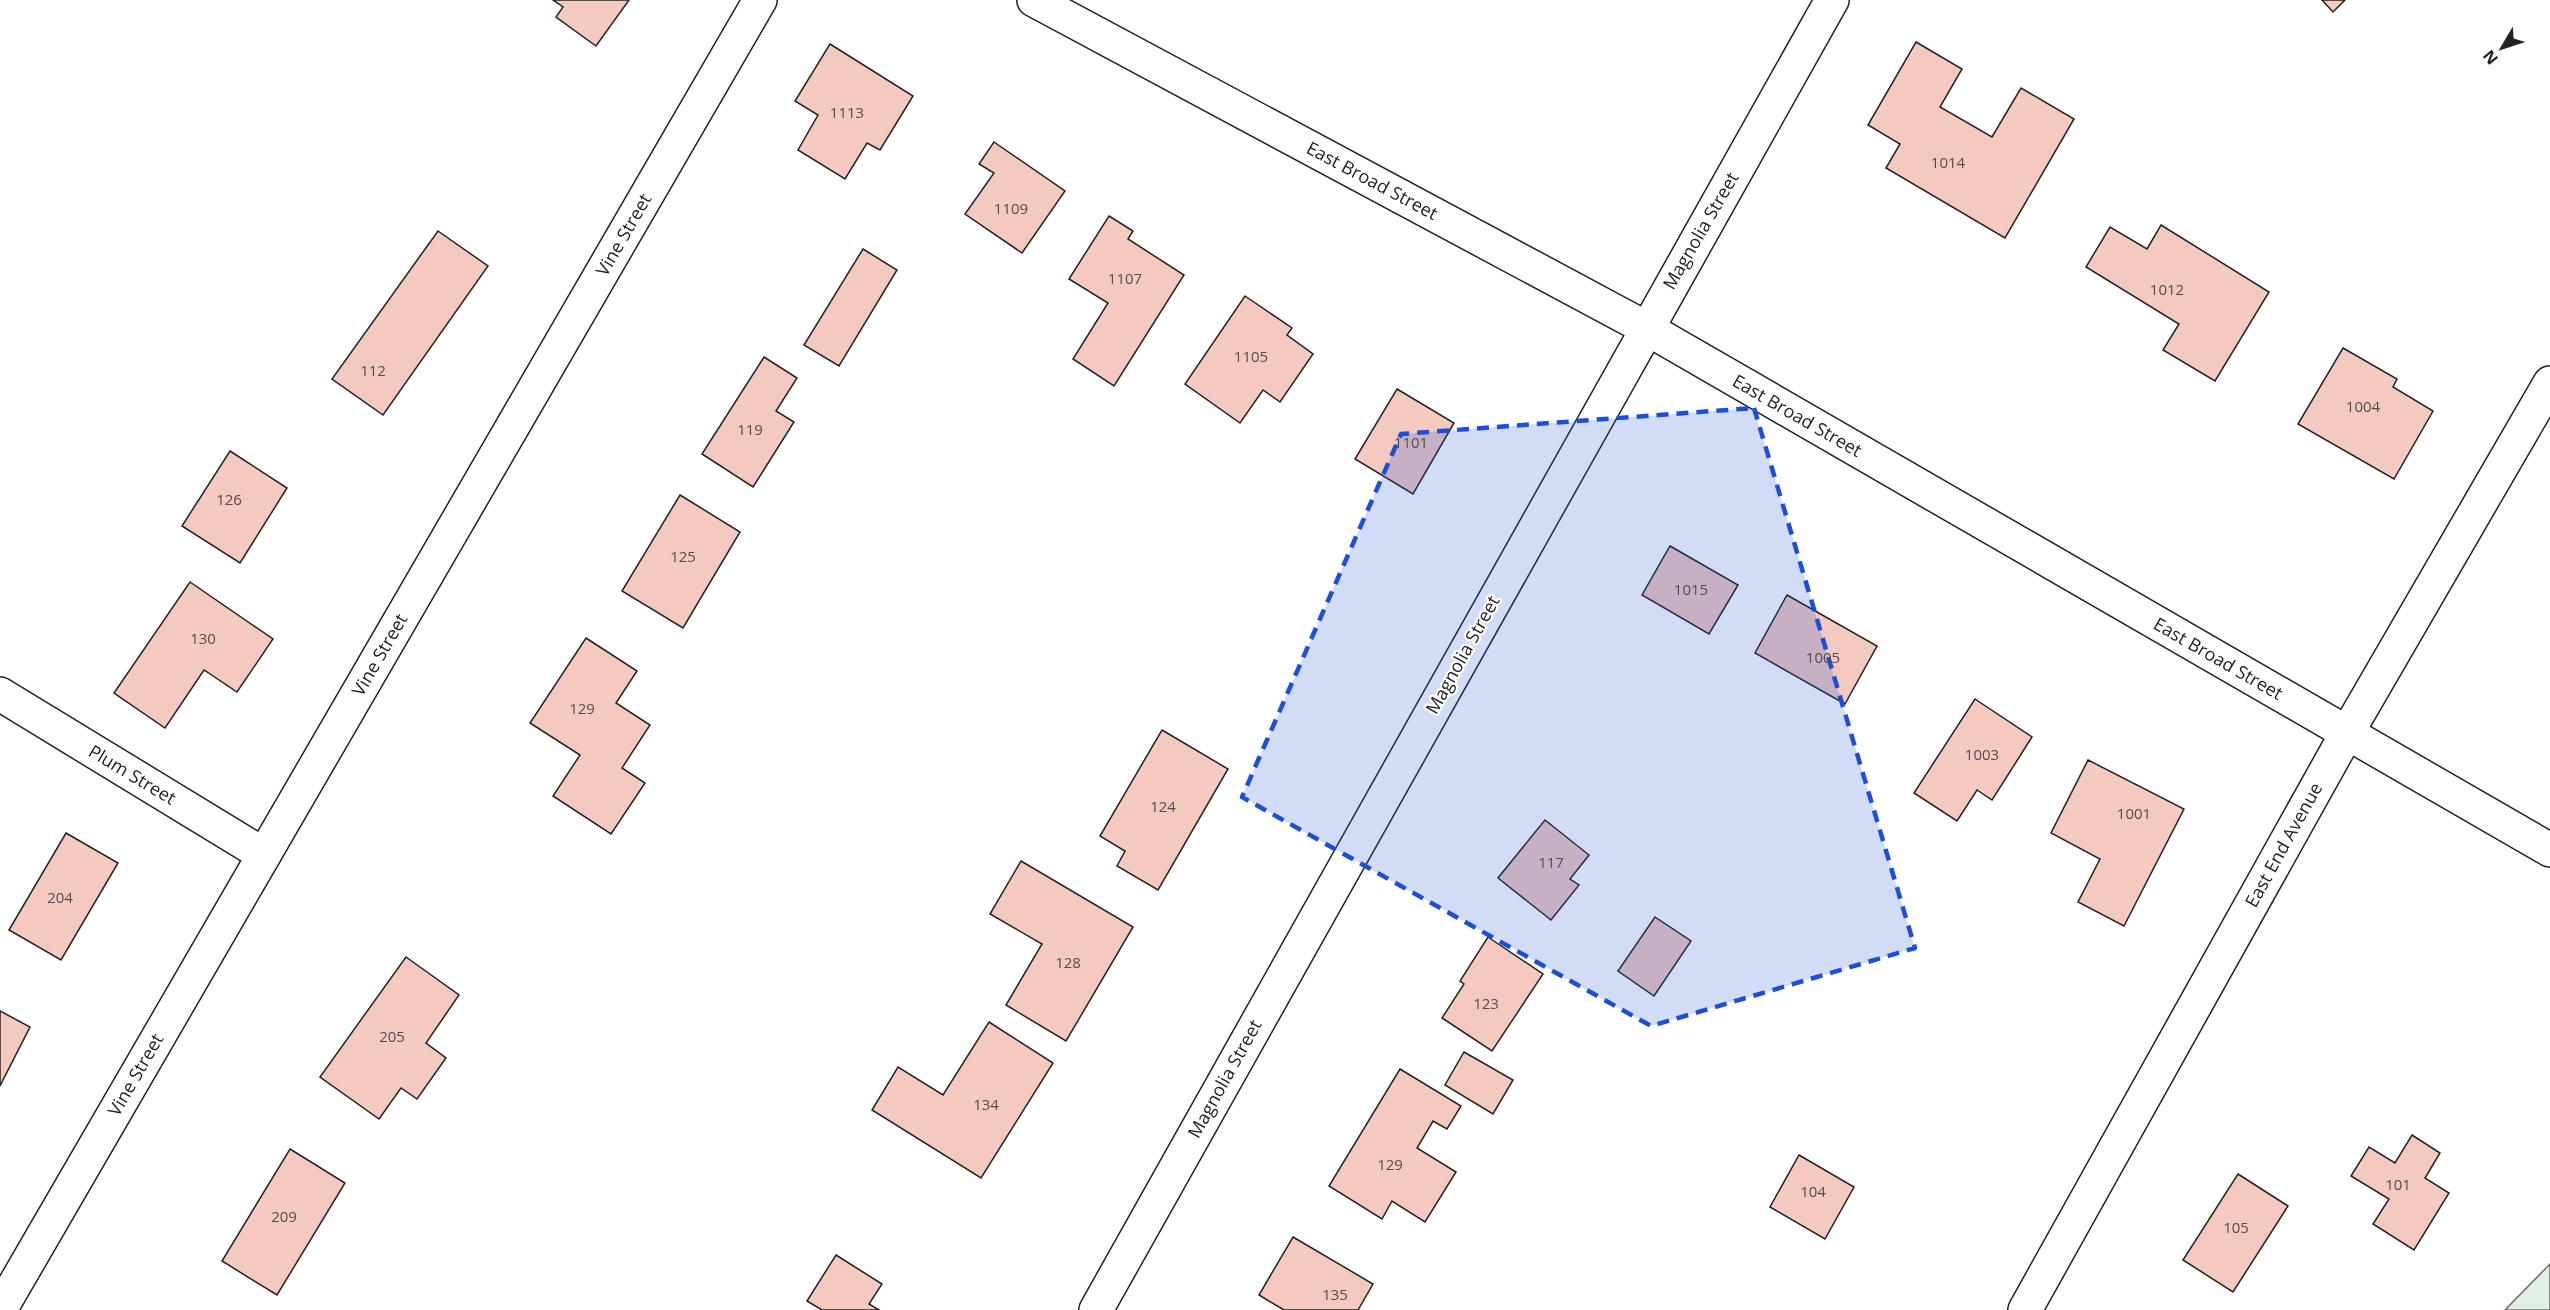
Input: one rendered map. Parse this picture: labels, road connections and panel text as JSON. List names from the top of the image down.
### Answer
{
  "streets": {
    "street": [
      "East Broad Street",
      "Magnolia Street",
      "Vine Street",
      "Plum Street",
      "East End Avenue"
    ]
  },
  "crossings": [
    ["East Broad Street", "Magnolia Street"],
    ["East Broad Street", "East End Avenue"],
    ["Vine Street", "Plum Street"]
  ],
  "house_numbers": [
    "1113",
    "1014",
    "1109",
    "1107",
    "1012",
    "1105",
    "112",
    "1004",
    "119",
    "1101",
    "126",
    "125",
    "1015",
    "130",
    "1005",
    "129",
    "1003",
    "124",
    "1001",
    "117",
    "204",
    "128",
    "123",
    "205",
    "134",
    "129",
    "101",
    "104",
    "209",
    "105",
    "135"
  ],
  "north": "bottom left"
}
